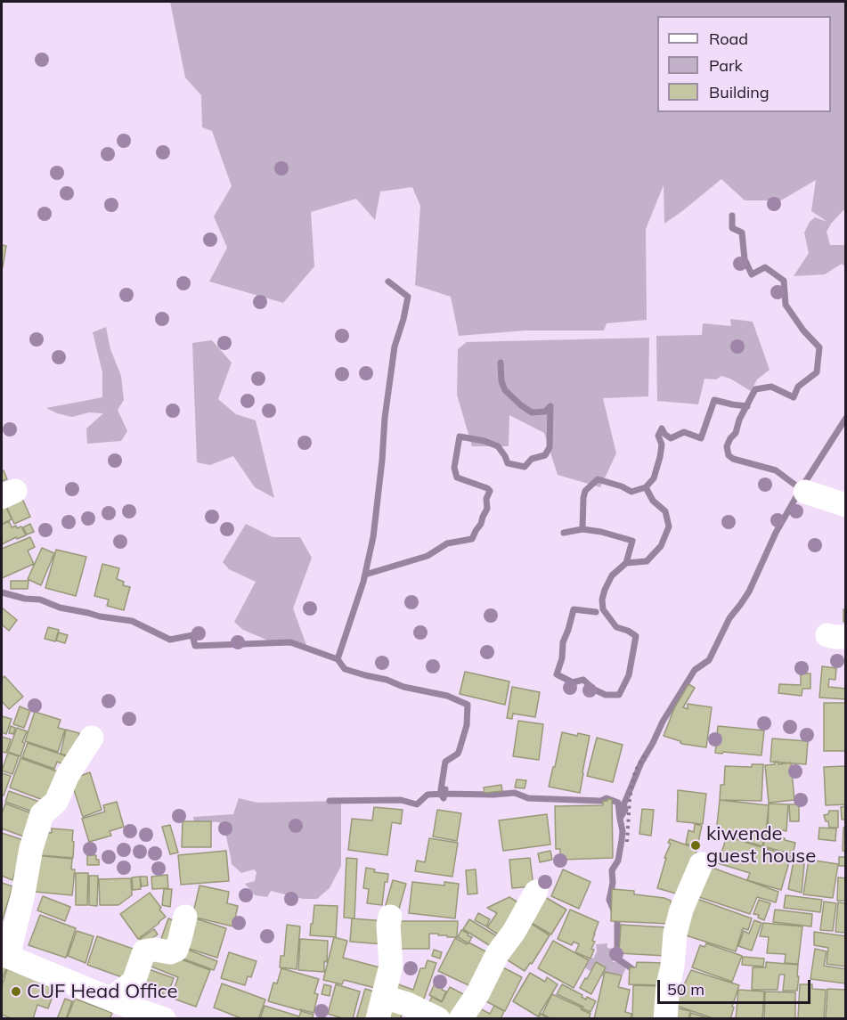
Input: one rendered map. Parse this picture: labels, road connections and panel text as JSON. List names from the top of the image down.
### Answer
{
  "places": ["kiwende guest house", "CUF Head Office"],
  "legend": ["Road", "Park", "Building"],
  "scale_bar": "50 m"
}
